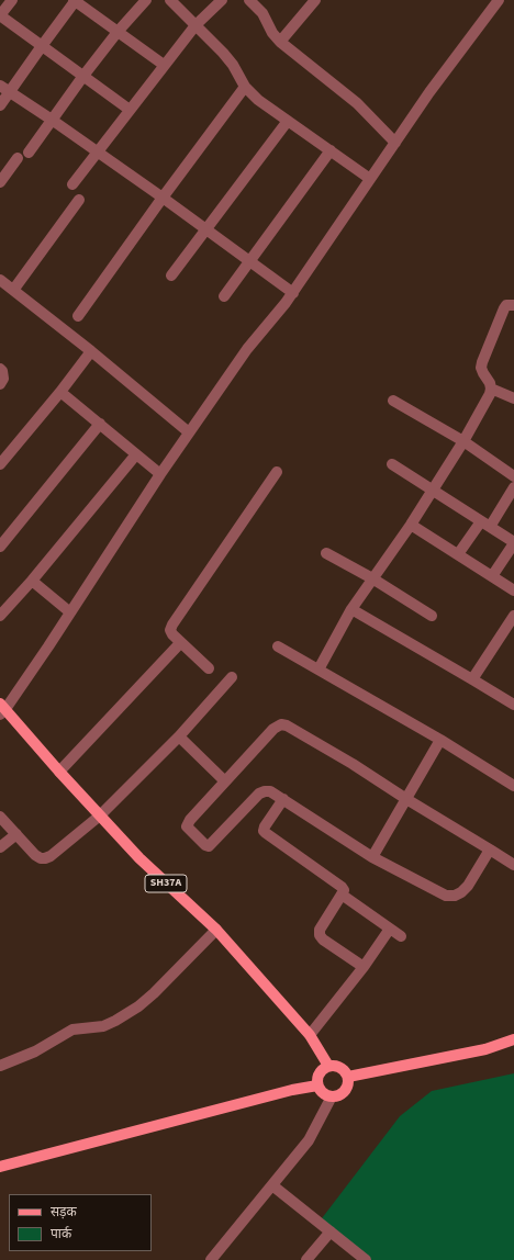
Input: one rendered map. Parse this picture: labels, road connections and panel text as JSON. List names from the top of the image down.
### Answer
{
  "streets": {
    "main road": ["SH37A"]
  },
  "legend": ["सड़क", "पार्क"]
}
